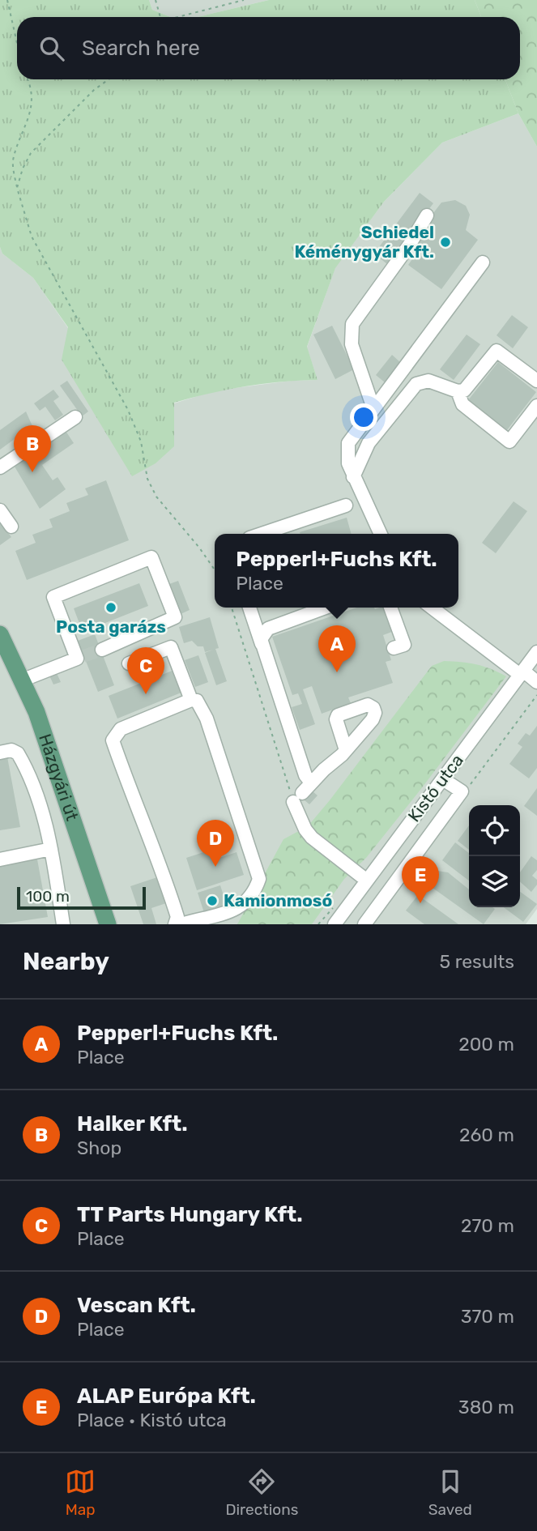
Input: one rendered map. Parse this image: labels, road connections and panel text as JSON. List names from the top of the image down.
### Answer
{
  "streets": {
    "main road": ["Házgyári út"],
    "street": ["Kistó utca"]
  },
  "places": ["Schiedel Kéménygyár Kft.", "Posta garázs", "Kamionmosó"],
  "scale_bar": "100 m",
  "page": {
    "search": "Search here",
    "pins": [
      "B",
      "A",
      "C",
      "D",
      "E"
    ],
    "popup": ["Pepperl+Fuchs Kft.", "Place"],
    "scale": "100 m",
    "heading": ["Nearby", "5 results"],
    "list": [
      {
        "mark": "A",
        "name": "Pepperl+Fuchs Kft.",
        "note": "Place",
        "value": "200 m"
      },
      {
        "mark": "B",
        "name": "Halker Kft.",
        "note": "Shop",
        "value": "260 m"
      },
      {
        "mark": "C",
        "name": "TT Parts Hungary Kft.",
        "note": "Place",
        "value": "270 m"
      },
      {
        "mark": "D",
        "name": "Vescan Kft.",
        "note": "Place",
        "value": "370 m"
      },
      {
        "mark": "E",
        "name": "ALAP Európa Kft.",
        "note": "Place · Kistó utca",
        "value": "380 m"
      }
    ],
    "nav": ["Map", "Directions", "Saved"]
  }
}
